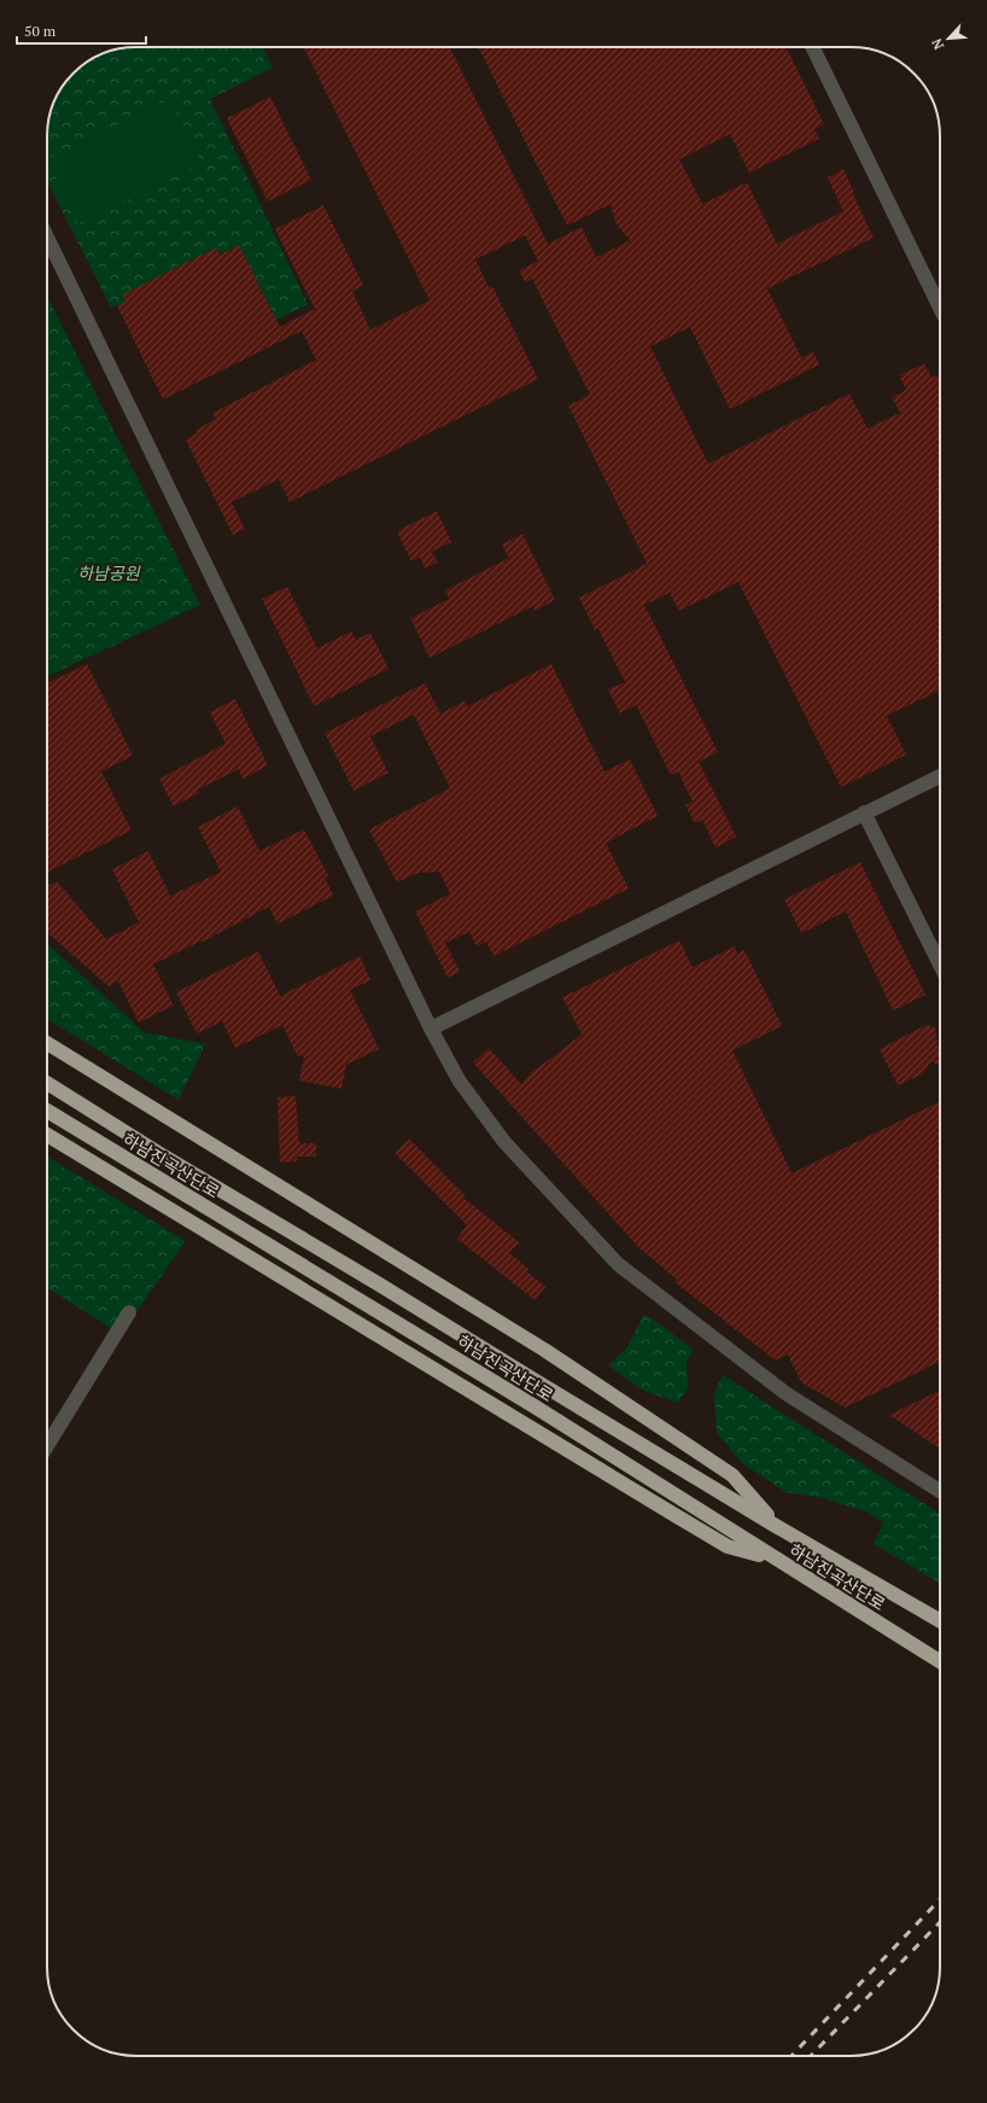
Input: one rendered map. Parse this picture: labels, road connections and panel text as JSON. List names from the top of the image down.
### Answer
{
  "streets": {
    "highway": ["하남진곡산단로"]
  },
  "parks": ["하남공원"],
  "scale_bar": "50 m",
  "north": "bottom left"
}
